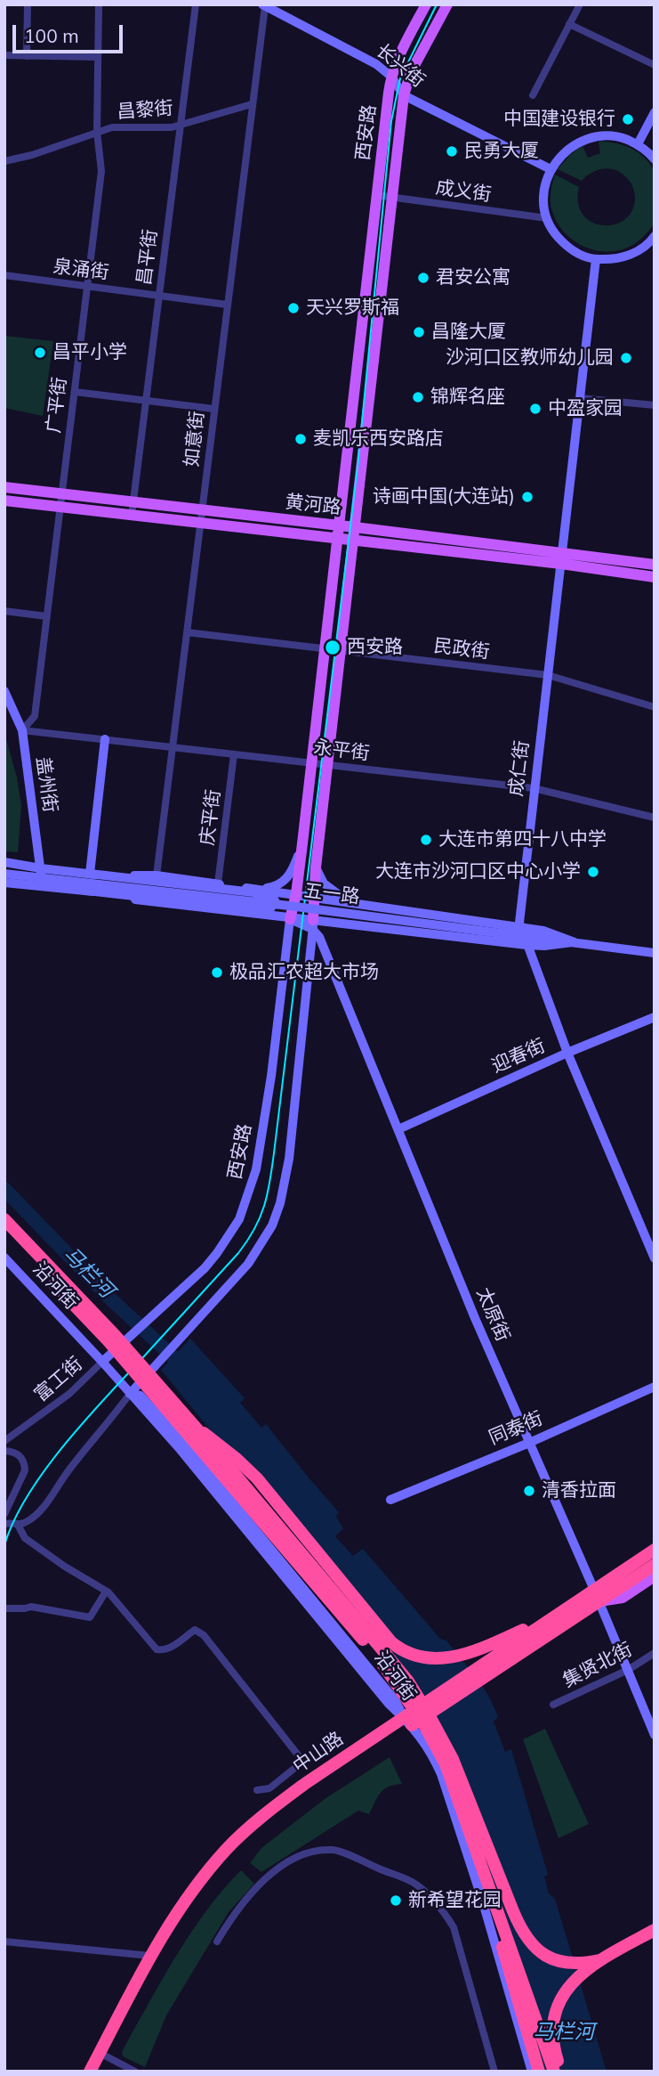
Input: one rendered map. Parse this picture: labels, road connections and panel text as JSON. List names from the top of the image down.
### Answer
{
  "streets": {
    "highway": ["中山路"],
    "main road": ["西安路", "黄河路"],
    "street": [
      "长兴街",
      "昌黎街",
      "成义街",
      "昌平街",
      "泉涌街",
      "广平街",
      "如意街",
      "民政街",
      "永平街",
      "成仁街",
      "盖州街",
      "庆平街",
      "五一路",
      "迎春街",
      "沿河街",
      "太原街",
      "富工街",
      "同泰街",
      "集贤北街"
    ]
  },
  "crossings": [
    ["长兴街", "西安路"],
    ["长兴街", "如意街"],
    ["昌黎街", "昌平街"],
    ["昌黎街", "广平街"],
    ["昌黎街", "如意街"],
    ["西安路", "成义街"],
    ["西安路", "黄河路"],
    ["西安路", "民政街"],
    ["西安路", "永平街"],
    ["西安路", "沿河街"],
    ["西安路", "太原街"],
    ["西安路", "富工街"],
    ["昌平街", "泉涌街"],
    ["昌平街", "黄河路"],
    ["泉涌街", "广平街"],
    ["泉涌街", "如意街"],
    ["广平街", "黄河路"],
    ["广平街", "永平街"],
    ["广平街", "盖州街"],
    ["如意街", "黄河路"],
    ["如意街", "民政街"],
    ["如意街", "永平街"],
    ["黄河路", "成仁街"],
    ["民政街", "成仁街"],
    ["永平街", "成仁街"],
    ["永平街", "盖州街"],
    ["永平街", "庆平街"],
    ["成仁街", "五一路"],
    ["成仁街", "迎春街"],
    ["迎春街", "太原街"],
    ["沿河街", "富工街"],
    ["沿河街", "中山路"],
    ["太原街", "同泰街"],
    ["太原街", "集贤北街"],
    ["太原街", "中山路"]
  ],
  "water": ["马栏河"],
  "places": [
    "中国建设银行",
    "民勇大厦",
    "君安公寓",
    "天兴罗斯福",
    "昌隆大厦",
    "昌平小学",
    "沙河口区教师幼儿园",
    "锦辉名座",
    "中盈家园",
    "麦凯乐西安路店",
    "诗画中国(大连站)",
    "西安路",
    "大连市第四十八中学",
    "大连市沙河口区中心小学",
    "极品汇农超大市场",
    "清香拉面",
    "新希望花园"
  ],
  "scale_bar": "100 m"
}
